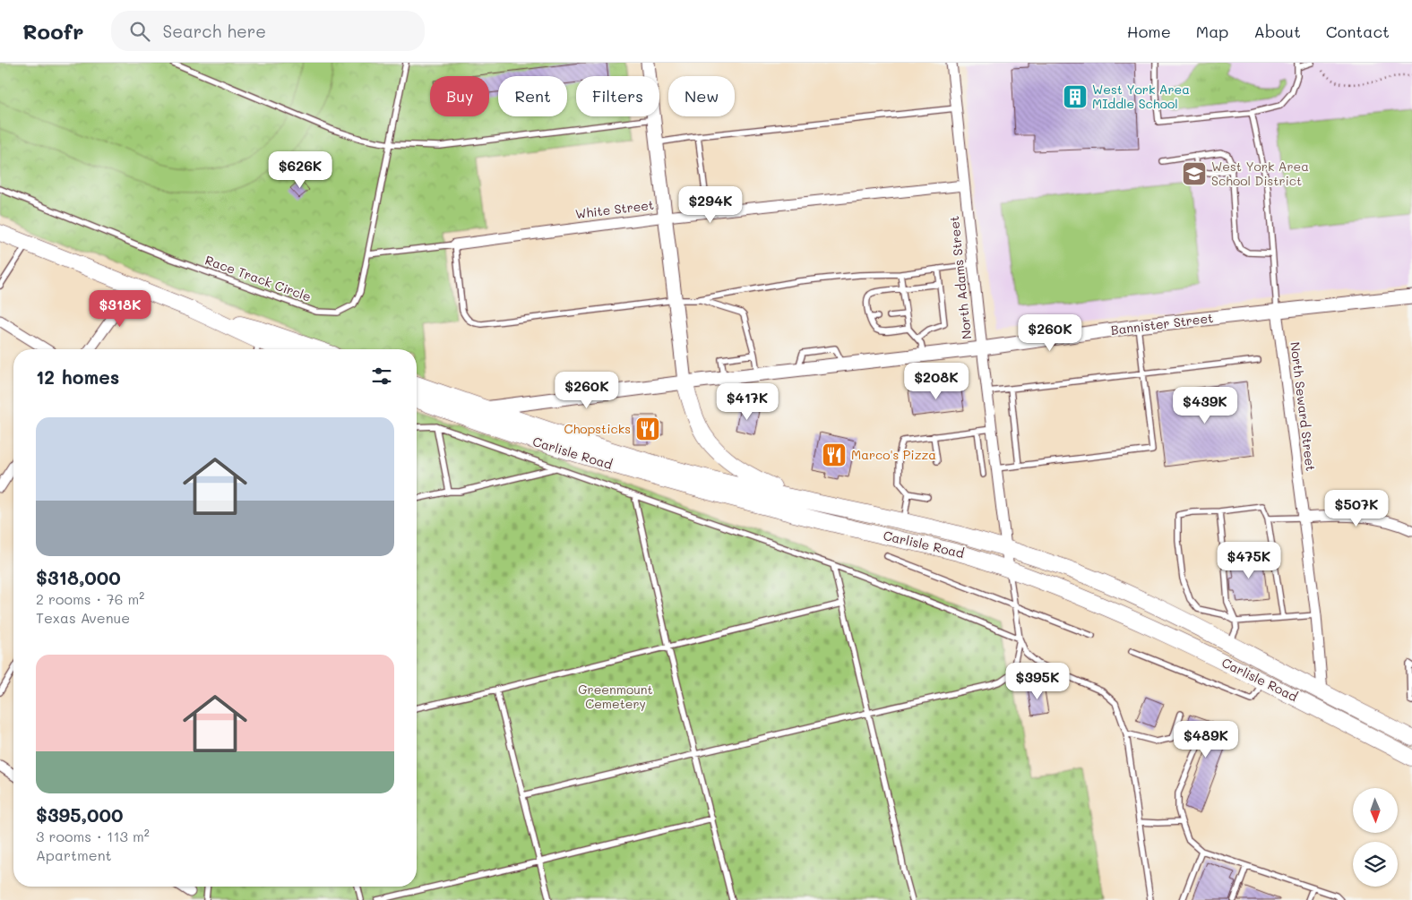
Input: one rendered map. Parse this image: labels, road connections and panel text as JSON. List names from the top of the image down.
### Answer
{
  "streets": {
    "main road": ["Carlisle Road"],
    "street": [
      "White Street",
      "North Adams Street",
      "Bannister Street",
      "North Seward Street"
    ],
    "lane": ["Race Track Circle"]
  },
  "crossings": [
    ["White Street", "North Adams Street"],
    ["North Adams Street", "Bannister Street"],
    ["North Adams Street", "Carlisle Road"],
    ["Bannister Street", "North Seward Street"],
    ["Bannister Street", "Carlisle Road"],
    ["North Seward Street", "Carlisle Road"]
  ],
  "parks": ["Greenmount Cemetery"],
  "places": {
    "building": ["West York Area MIddle School"],
    "school or university": ["West York Area School District"],
    "restaurant": ["Chopsticks", "Marco's Pizza"]
  },
  "north": "bottom",
  "page": {
    "header": "Roofr",
    "search": "Search here",
    "nav": [
      "Home",
      "Map",
      "About",
      "Contact"
    ],
    "chip": [
      "Buy",
      "Rent",
      "Filters",
      "New"
    ],
    "price": [
      "$626K",
      "$294K",
      "$318K",
      "$260K",
      "$208K",
      "$260K",
      "$417K",
      "$439K",
      "$507K",
      "$475K",
      "$395K",
      "$489K"
    ],
    "heading": "12 homes",
    "list": [
      {
        "name": "$318,000",
        "note": "2 rooms · 76 m² · Texas Avenue"
      },
      {
        "name": "$395,000",
        "note": "3 rooms · 113 m² · Apartment"
      }
    ]
  }
}
